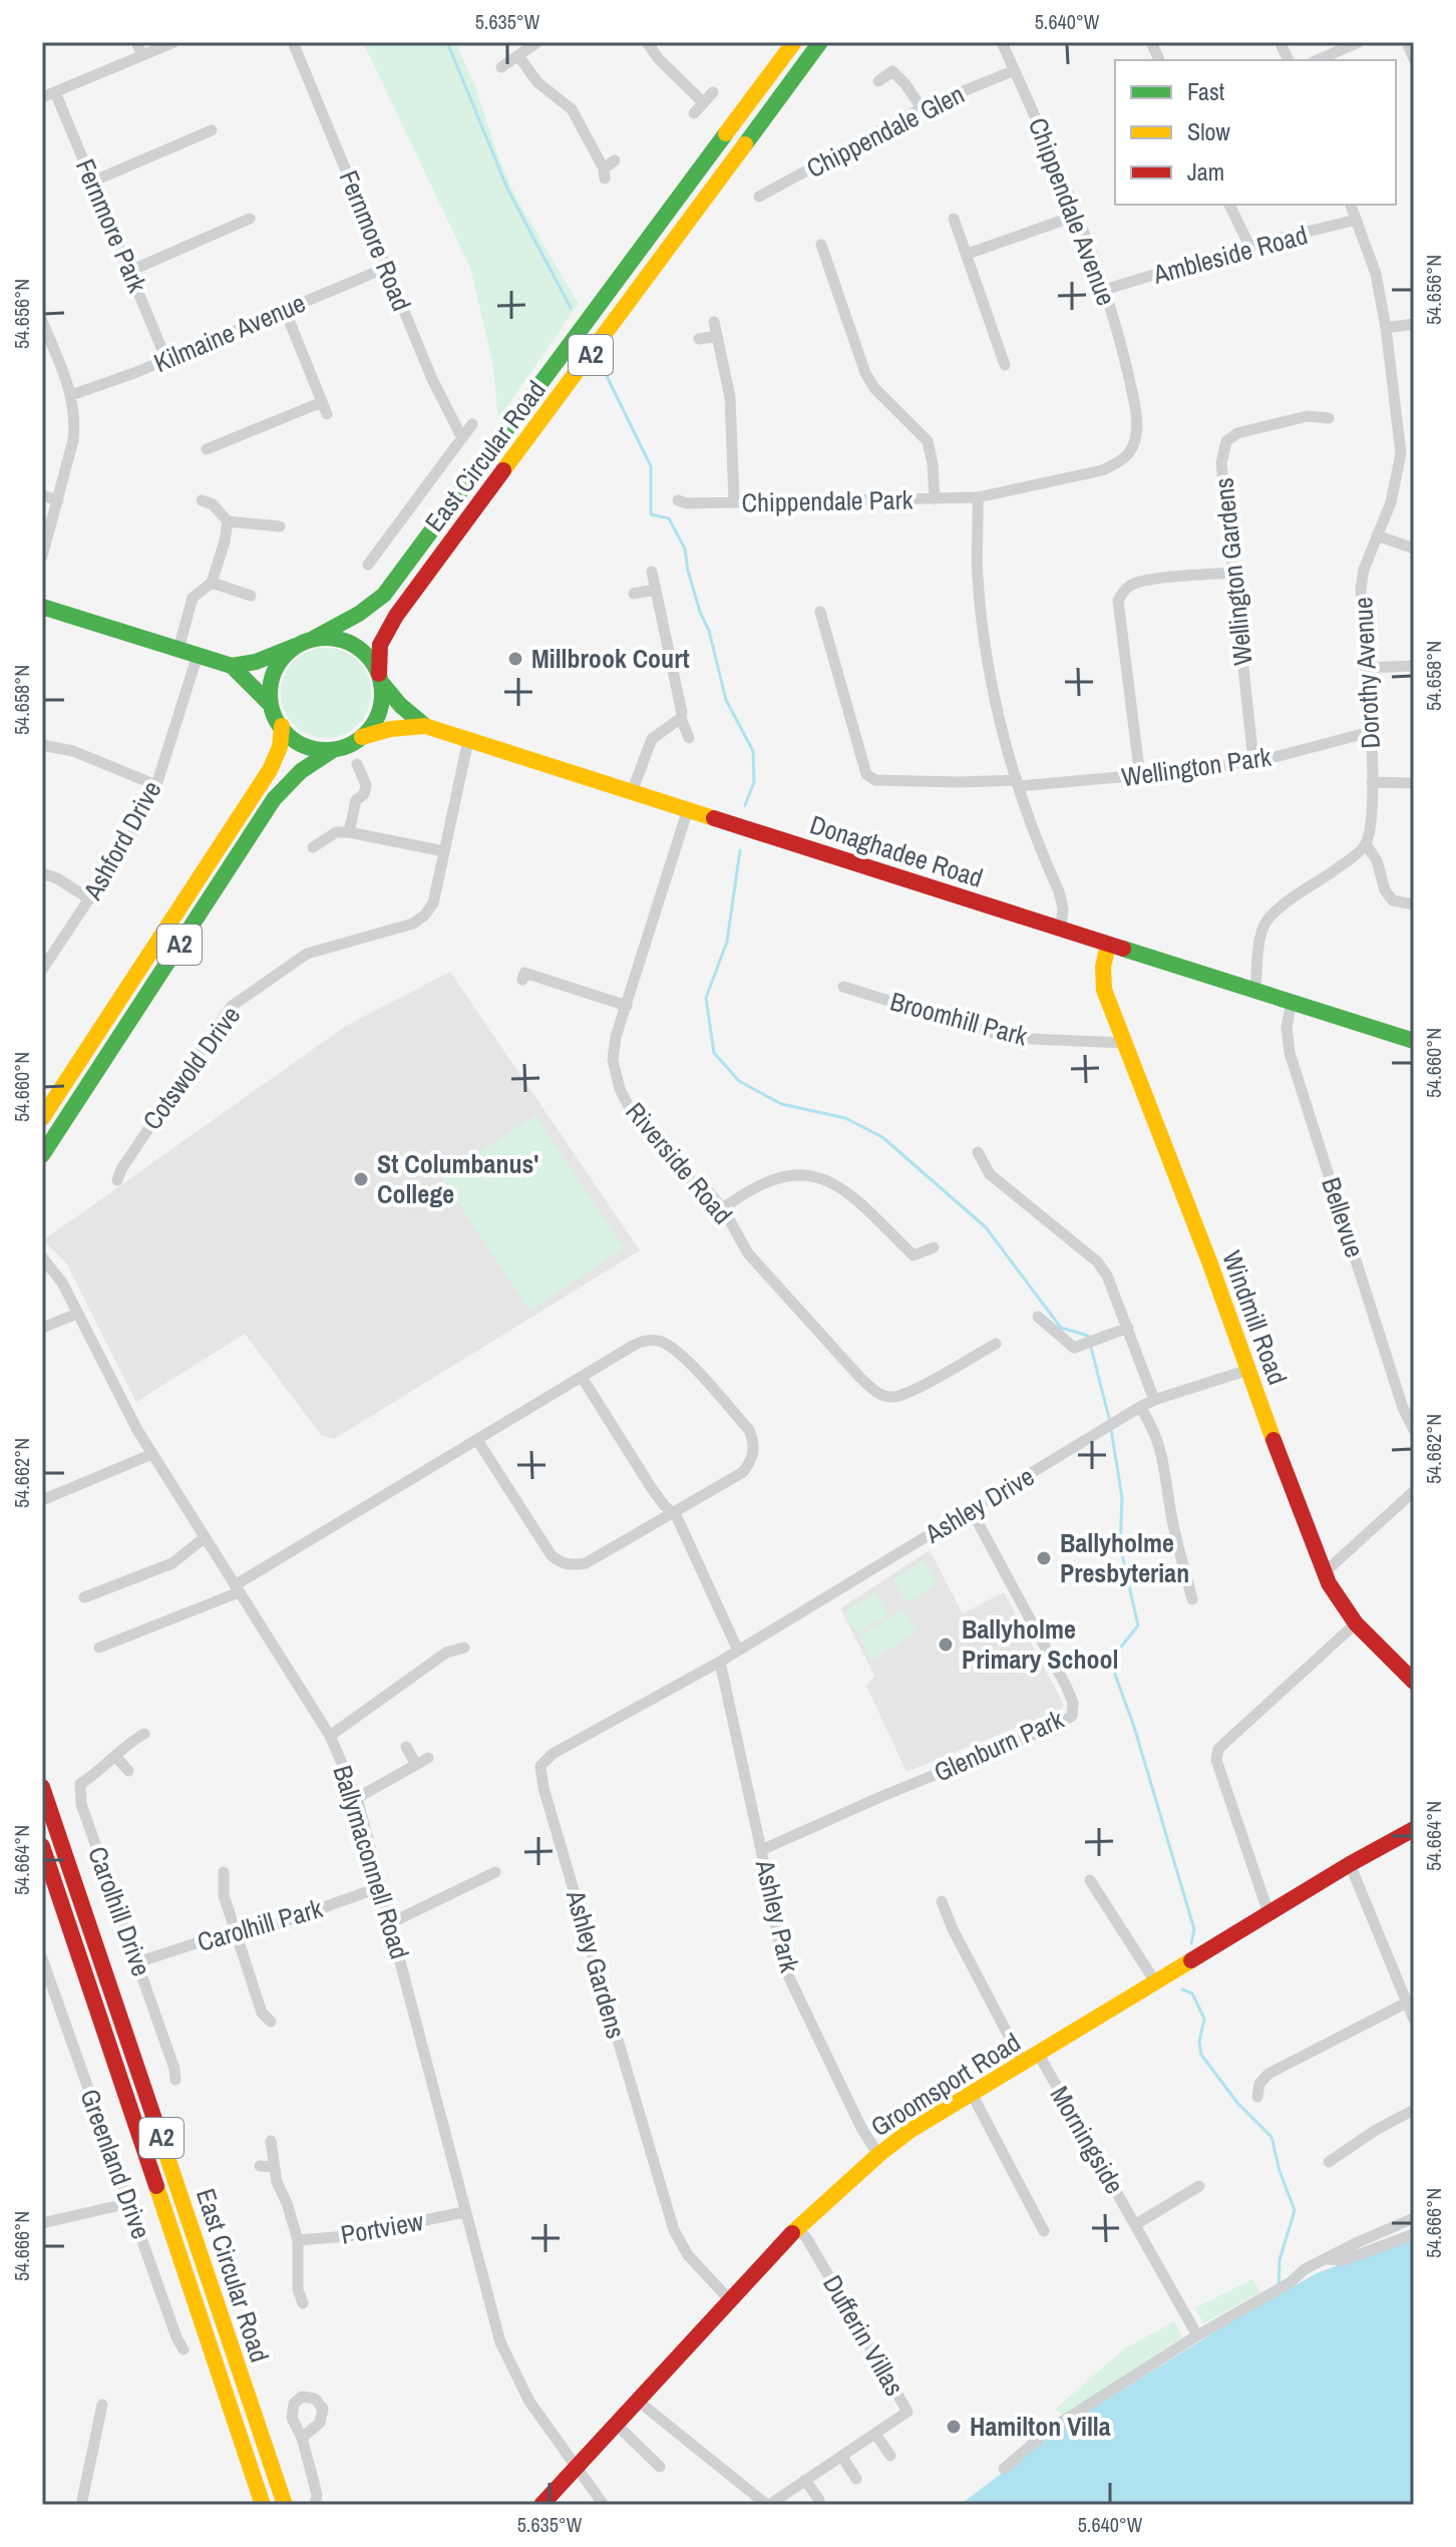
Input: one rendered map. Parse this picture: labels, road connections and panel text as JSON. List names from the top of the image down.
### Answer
{
  "streets": {
    "main road": [
      "A2",
      "East Circular Road",
      "Donaghadee Road",
      "Windmill Road",
      "Groomsport Road"
    ],
    "street": [
      "Chippendale Glen",
      "Chippendale Avenue",
      "Fernmore Park",
      "Fernmore Road",
      "Ambleside Road",
      "Kilmaine Avenue",
      "Chippendale Park",
      "Wellington Gardens",
      "Dorothy Avenue",
      "Wellington Park",
      "Ashford Drive",
      "Broomhill Park",
      "Cotswold Drive",
      "Riverside Road",
      "Bellevue",
      "Ashley Drive",
      "Glenburn Park",
      "Ballymaconnell Road",
      "Carolhill Drive",
      "Ashley Park",
      "Carolhill Park",
      "Ashley Gardens",
      "Morningside",
      "Greenland Drive",
      "Portview",
      "Dufferin Villas"
    ]
  },
  "crossings": [
    ["Chippendale Glen", "Chippendale Avenue"],
    ["Chippendale Avenue", "Ambleside Road"],
    ["Chippendale Avenue", "Chippendale Park"],
    ["Fernmore Park", "Kilmaine Avenue"],
    ["Fernmore Road", "Kilmaine Avenue"],
    ["Ambleside Road", "Dorothy Avenue"],
    ["A2", "East Circular Road"],
    ["A2", "Donaghadee Road"],
    ["East Circular Road", "Donaghadee Road"],
    ["Wellington Gardens", "Wellington Park"],
    ["Dorothy Avenue", "Wellington Park"],
    ["Donaghadee Road", "Cotswold Drive"],
    ["Donaghadee Road", "Riverside Road"],
    ["Donaghadee Road", "Bellevue"],
    ["Donaghadee Road", "Windmill Road"],
    ["Broomhill Park", "Windmill Road"],
    ["Windmill Road", "Ashley Drive"],
    ["Ashley Drive", "Glenburn Park"],
    ["Ashley Drive", "Ashley Park"],
    ["Ashley Drive", "Ashley Gardens"],
    ["Glenburn Park", "Ashley Park"],
    ["Ballymaconnell Road", "Carolhill Park"],
    ["Ballymaconnell Road", "Groomsport Road"],
    ["Ballymaconnell Road", "Portview"],
    ["Carolhill Drive", "Carolhill Park"],
    ["Ashley Park", "Ashley Gardens"],
    ["Ashley Park", "Groomsport Road"],
    ["Ashley Gardens", "Groomsport Road"],
    ["Groomsport Road", "Morningside"],
    ["Groomsport Road", "Dufferin Villas"]
  ],
  "places": [
    "Millbrook Court",
    "St Columbanus' College",
    "Ballyholme Presbyterian",
    "Ballyholme Primary School",
    "Hamilton Villa"
  ],
  "legend": ["Fast", "Slow", "Jam"],
  "coordinates": [
    "5.635°W",
    "5.640°W",
    "54.656°N",
    "54.658°N",
    "54.660°N",
    "54.662°N",
    "54.664°N",
    "54.666°N"
  ]
}
